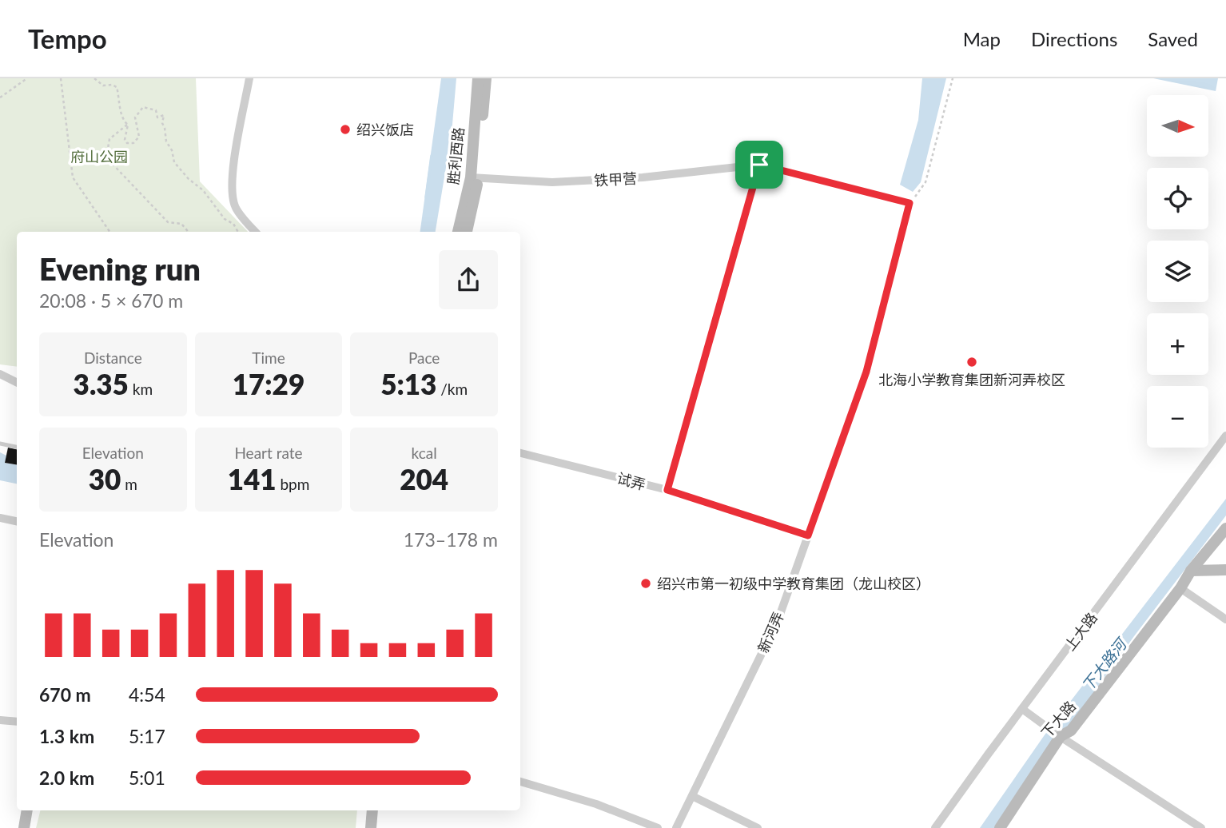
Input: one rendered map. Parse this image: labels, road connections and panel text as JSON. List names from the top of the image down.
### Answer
{
  "streets": {
    "street": [
      "胜利西路",
      "铁甲营",
      "试弄",
      "上大路",
      "新河弄",
      "下大路"
    ]
  },
  "crossings": [
    ["胜利西路", "铁甲营"],
    ["试弄", "新河弄"]
  ],
  "water": ["下大路河"],
  "parks": ["府山公园"],
  "places": ["绍兴饭店", "北海小学教育集团新河弄校区", "绍兴市第一初级中学教育集团（龙山校区）"],
  "north": "right",
  "page": {
    "header": "Tempo",
    "nav": ["Map", "Directions", "Saved"],
    "map_buttons": ["+", "−"],
    "heading": ["Evening run", "20:08 · 5 × 670 m"],
    "stats": [
      ["Distance", "3.35 km"],
      ["Time", "17:29"],
      ["Pace", "5:13 /km"],
      ["Elevation", "30 m"],
      ["Heart rate", "141 bpm"],
      ["kcal", "204"]
    ],
    "chart": ["Elevation", "173–178 m"],
    "list": [
      {
        "name": "670 m",
        "note": "4:54"
      },
      {
        "name": "1.3 km",
        "note": "5:17"
      },
      {
        "name": "2.0 km",
        "note": "5:01"
      }
    ]
  }
}
